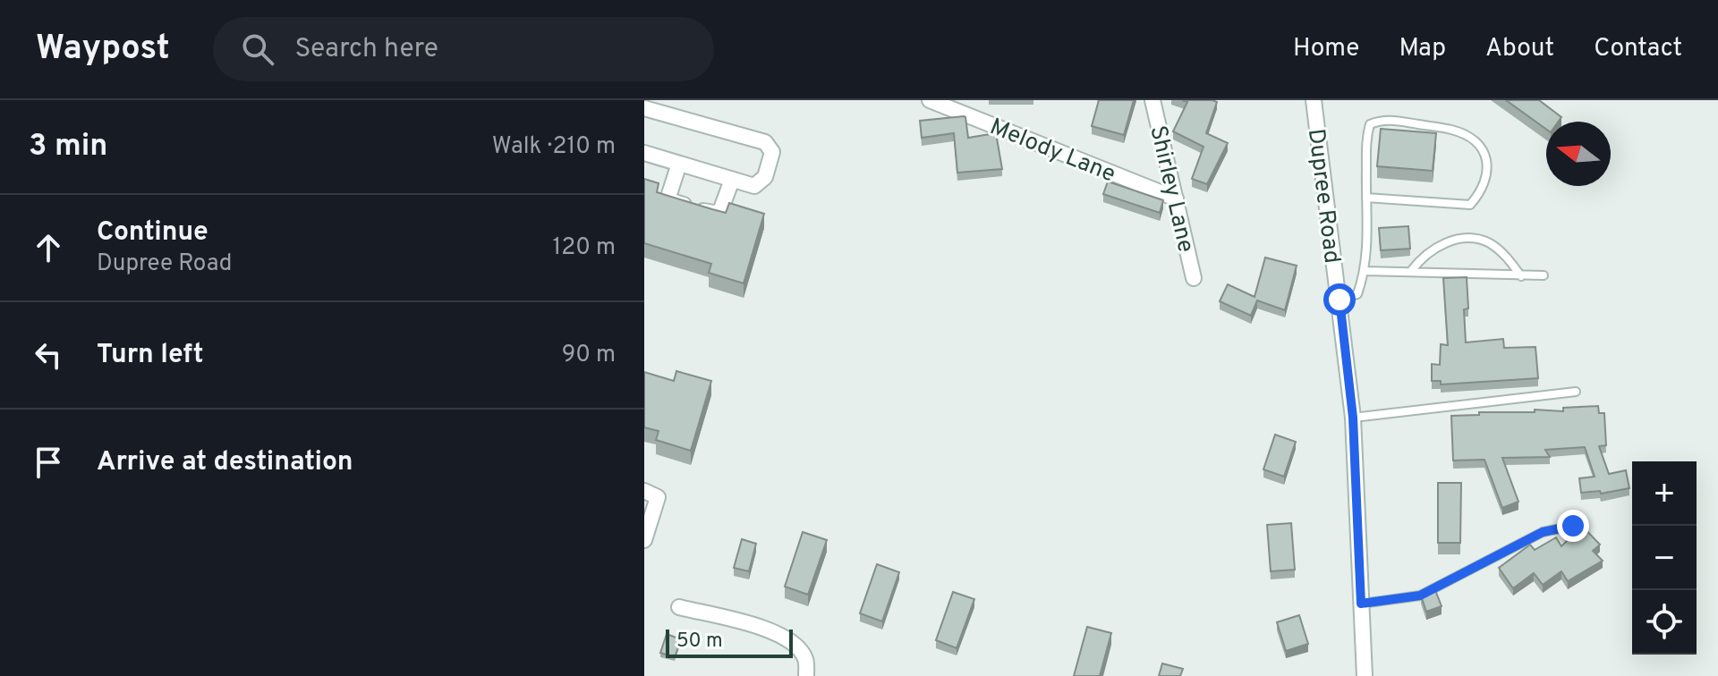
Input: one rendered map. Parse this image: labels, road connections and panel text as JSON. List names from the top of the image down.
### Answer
{
  "streets": {
    "street": ["Melody Lane", "Shirley Lane", "Dupree Road"]
  },
  "crossings": [
    ["Melody Lane", "Shirley Lane"]
  ],
  "scale_bar": "50 m",
  "north": "left",
  "page": {
    "header": "Waypost",
    "search": "Search here",
    "nav": [
      "Home",
      "Map",
      "About",
      "Contact"
    ],
    "heading": ["3 min", "Walk · 210 m"],
    "list": [
      ["Continue", "Dupree Road", "120 m"],
      ["Turn left", "90 m"],
      "Arrive at destination"
    ],
    "map_buttons": ["+", "−"],
    "scale": "50 m"
  }
}
